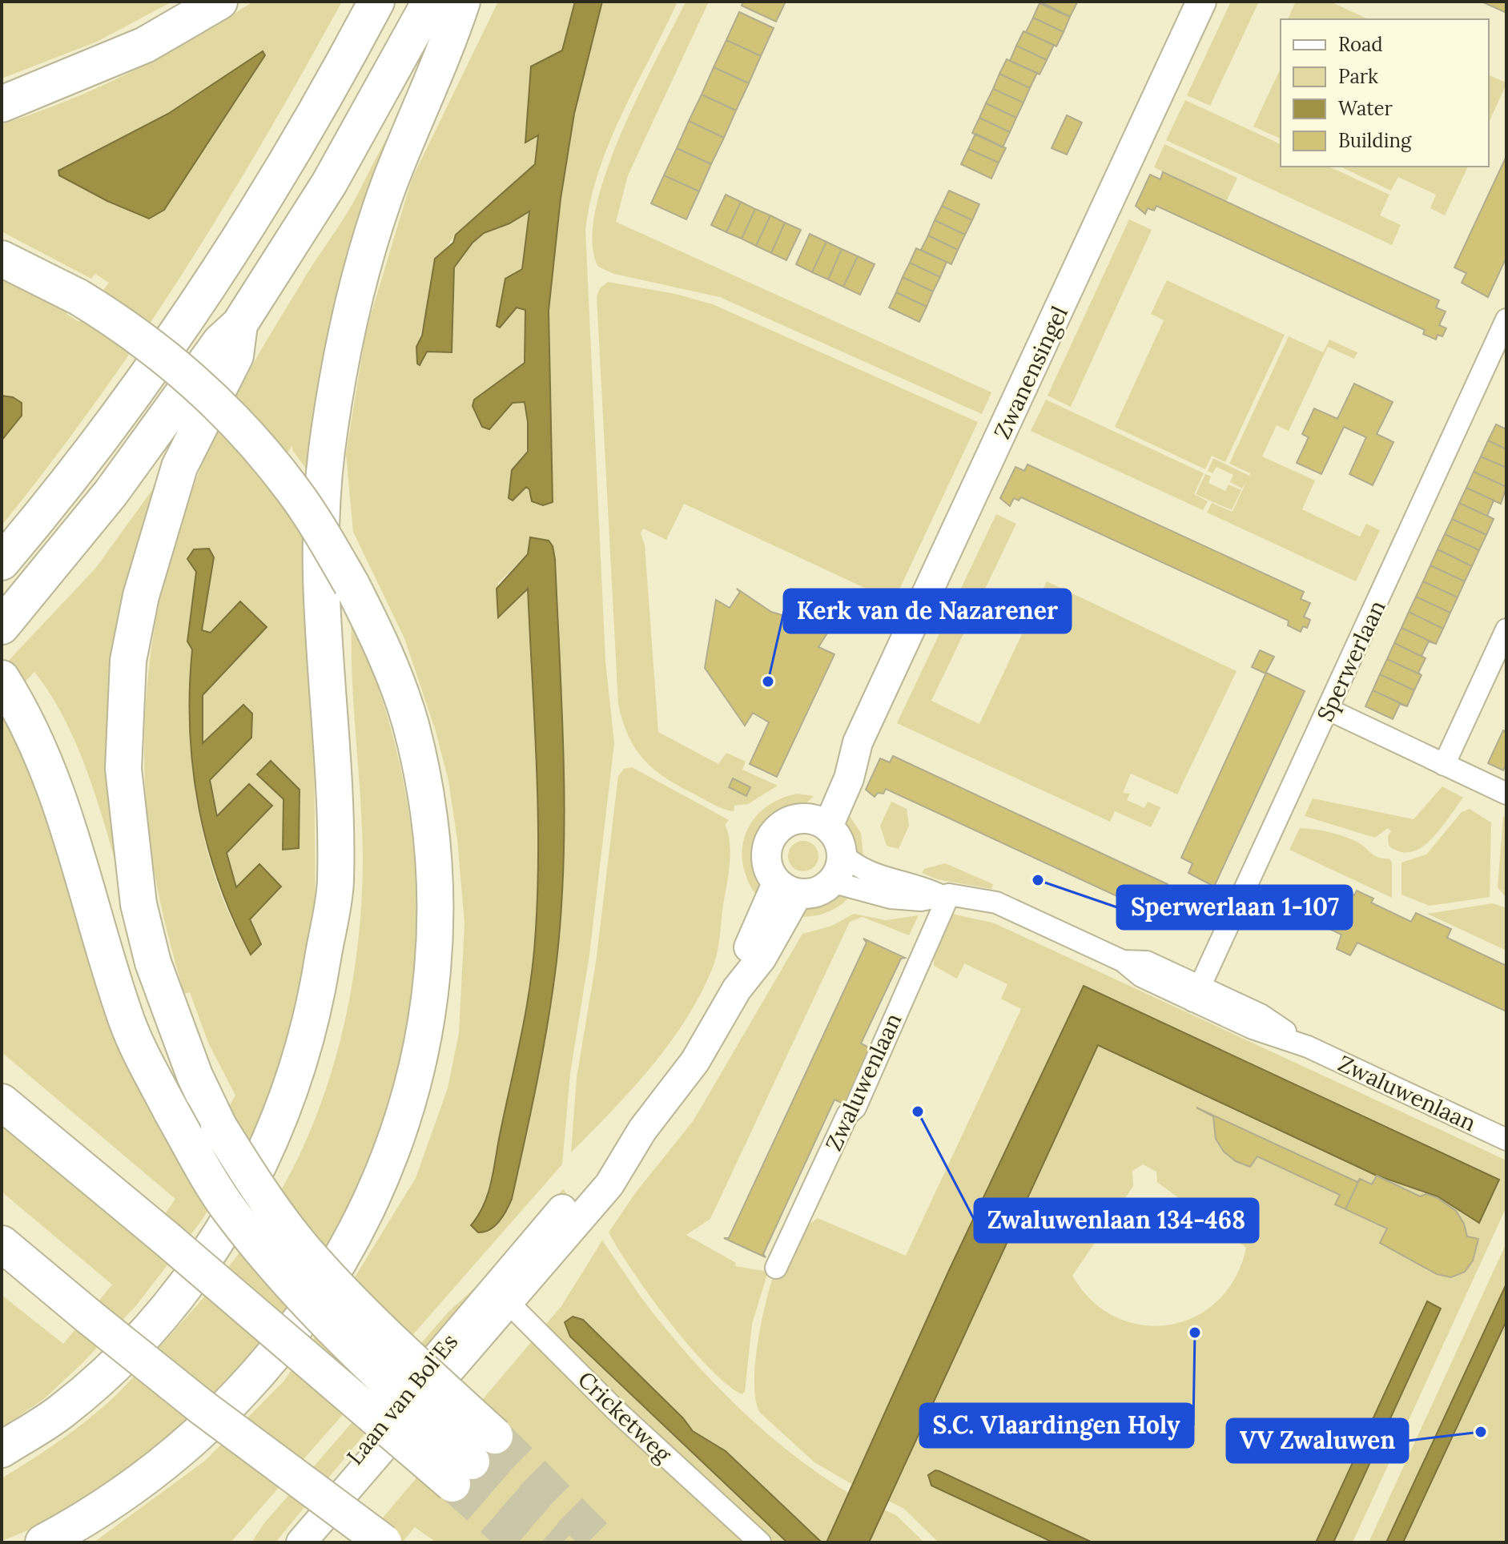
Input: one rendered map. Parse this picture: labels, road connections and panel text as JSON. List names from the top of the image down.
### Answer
{
  "streets": {
    "street": [
      "Zwanensingel",
      "Sperwerlaan",
      "Zwaluwenlaan",
      "Laan van Bol'Es",
      "Cricketweg"
    ]
  },
  "crossings": [
    ["Zwanensingel", "Zwaluwenlaan"],
    ["Zwanensingel", "Laan van Bol'Es"],
    ["Sperwerlaan", "Zwaluwenlaan"],
    ["Zwaluwenlaan", "Laan van Bol'Es"],
    ["Laan van Bol'Es", "Cricketweg"]
  ],
  "places": [
    "Kerk van de Nazarener",
    "Sperwerlaan 1-107",
    "Zwaluwenlaan 134-468",
    "S.C. Vlaardingen Holy",
    "VV Zwaluwen"
  ],
  "legend": [
    "Road",
    "Park",
    "Water",
    "Building"
  ]
}
